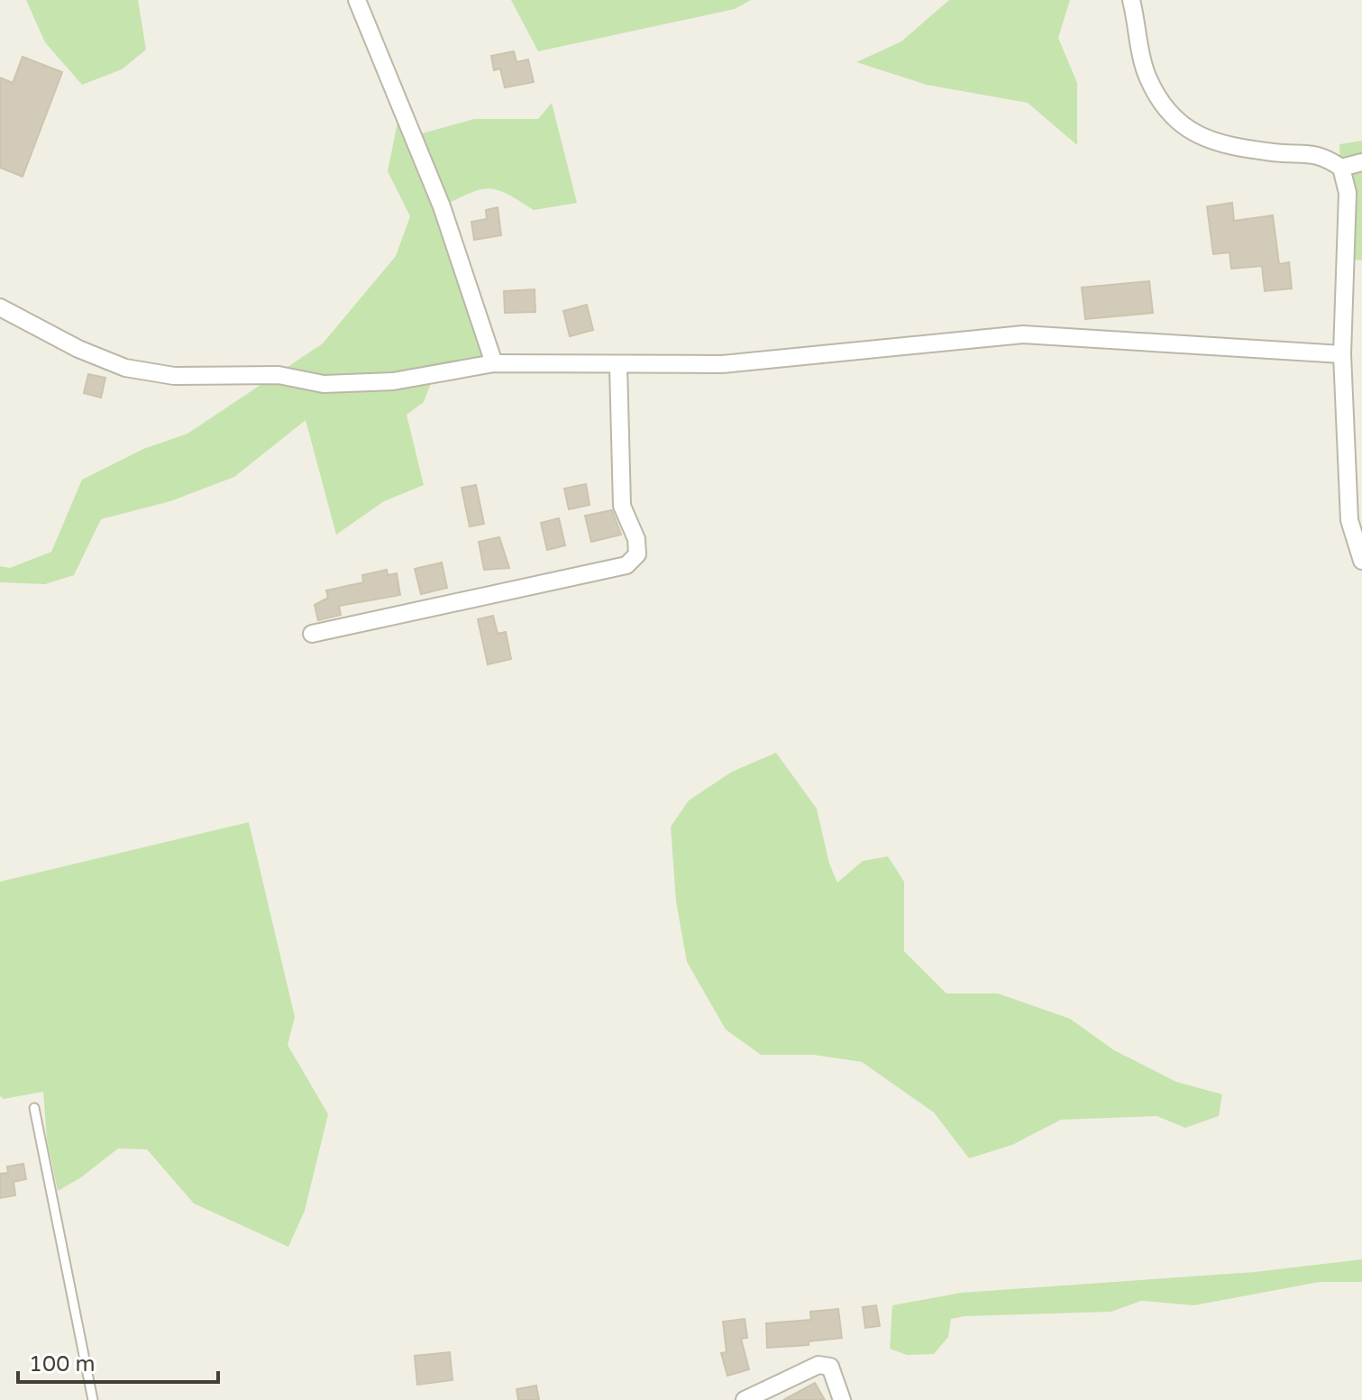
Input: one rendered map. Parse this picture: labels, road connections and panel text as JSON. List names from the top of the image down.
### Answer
{
  "scale_bar": "100 m"
}
